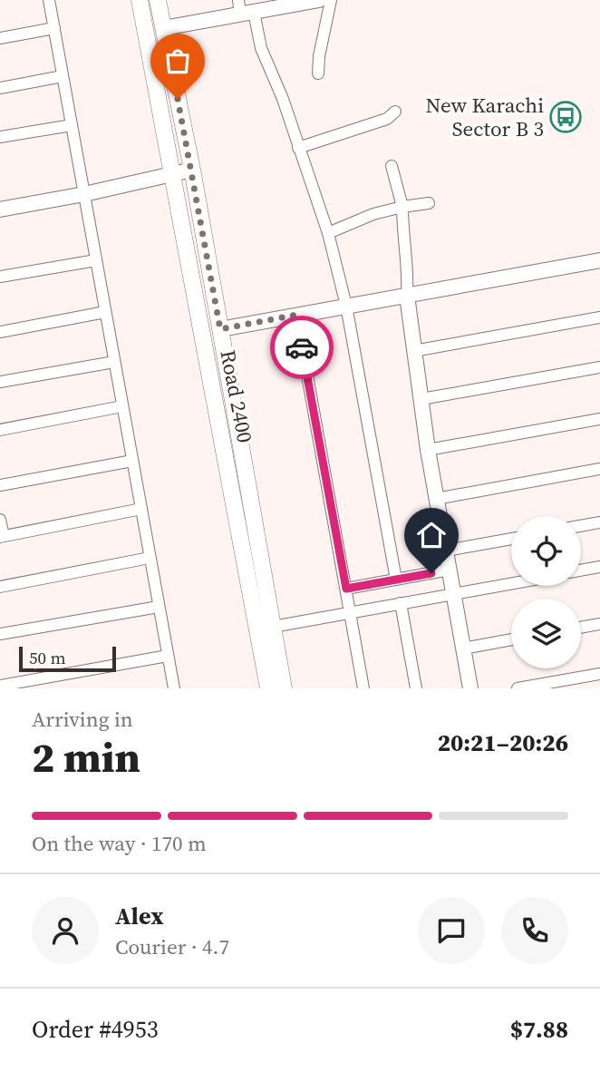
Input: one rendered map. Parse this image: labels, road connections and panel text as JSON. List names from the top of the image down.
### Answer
{
  "streets": {
    "main road": ["Road 2400"]
  },
  "places": {
    "bus stop": ["New Karachi Sector B 3"]
  },
  "scale_bar": "50 m",
  "page": {
    "scale": "50 m",
    "heading": ["2 min", "Arriving in", "20:21–20:26"],
    "panel": [
      "Alex",
      "Courier · 4.7",
      "Order #4953",
      "$7.88"
    ],
    "bar": "On the way · 170 m"
  }
}
